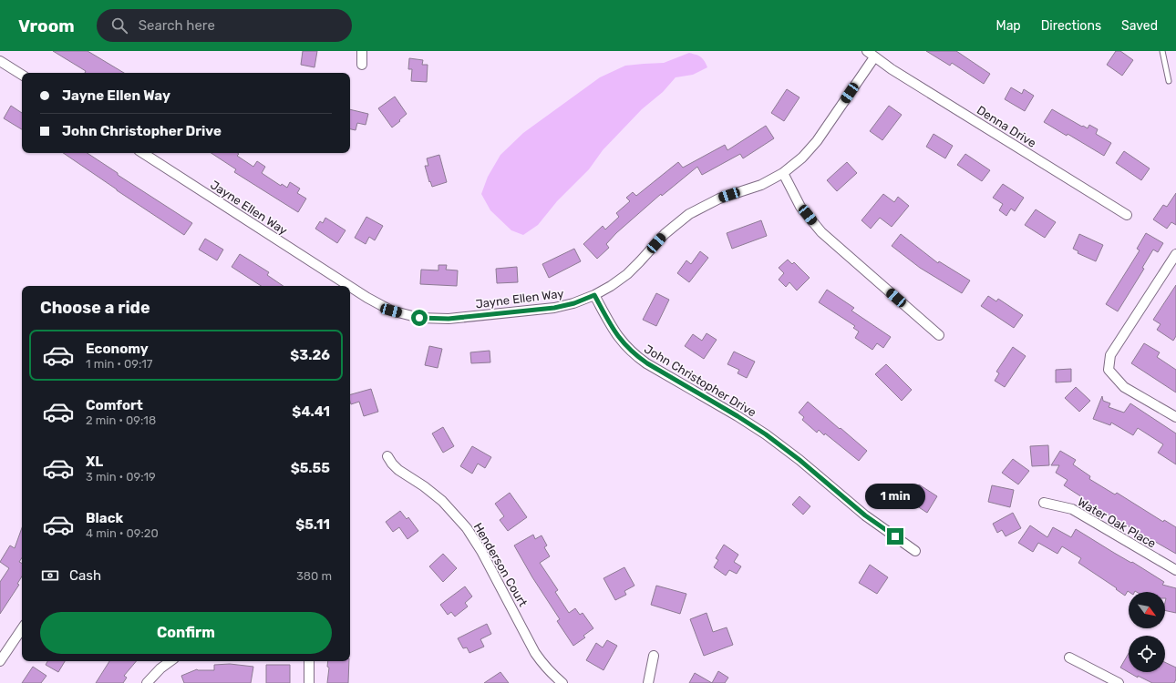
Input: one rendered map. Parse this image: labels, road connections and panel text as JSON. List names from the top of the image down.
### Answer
{
  "streets": {
    "street": [
      "Denna Drive",
      "Jayne Ellen Way",
      "John Christopher Drive",
      "Water Oak Place",
      "Henderson Court"
    ]
  },
  "crossings": [
    ["Denna Drive", "Jayne Ellen Way"],
    ["Jayne Ellen Way", "John Christopher Drive"]
  ],
  "north": "bottom right",
  "page": {
    "header": "Vroom",
    "search": "Search here",
    "nav": ["Map", "Directions", "Saved"],
    "banner": ["Jayne Ellen Way", "John Christopher Drive"],
    "heading": "Choose a ride",
    "list": [
      {
        "name": "Economy",
        "note": "1 min · 09:17",
        "value": "$3.26"
      },
      {
        "name": "Comfort",
        "note": "2 min · 09:18",
        "value": "$4.41"
      },
      {
        "name": "XL",
        "note": "3 min · 09:19",
        "value": "$5.55"
      },
      {
        "name": "Black",
        "note": "4 min · 09:20",
        "value": "$5.11"
      }
    ],
    "bubble": "1 min",
    "pay": ["Cash", "380 m"],
    "buttons": "Confirm"
  }
}
